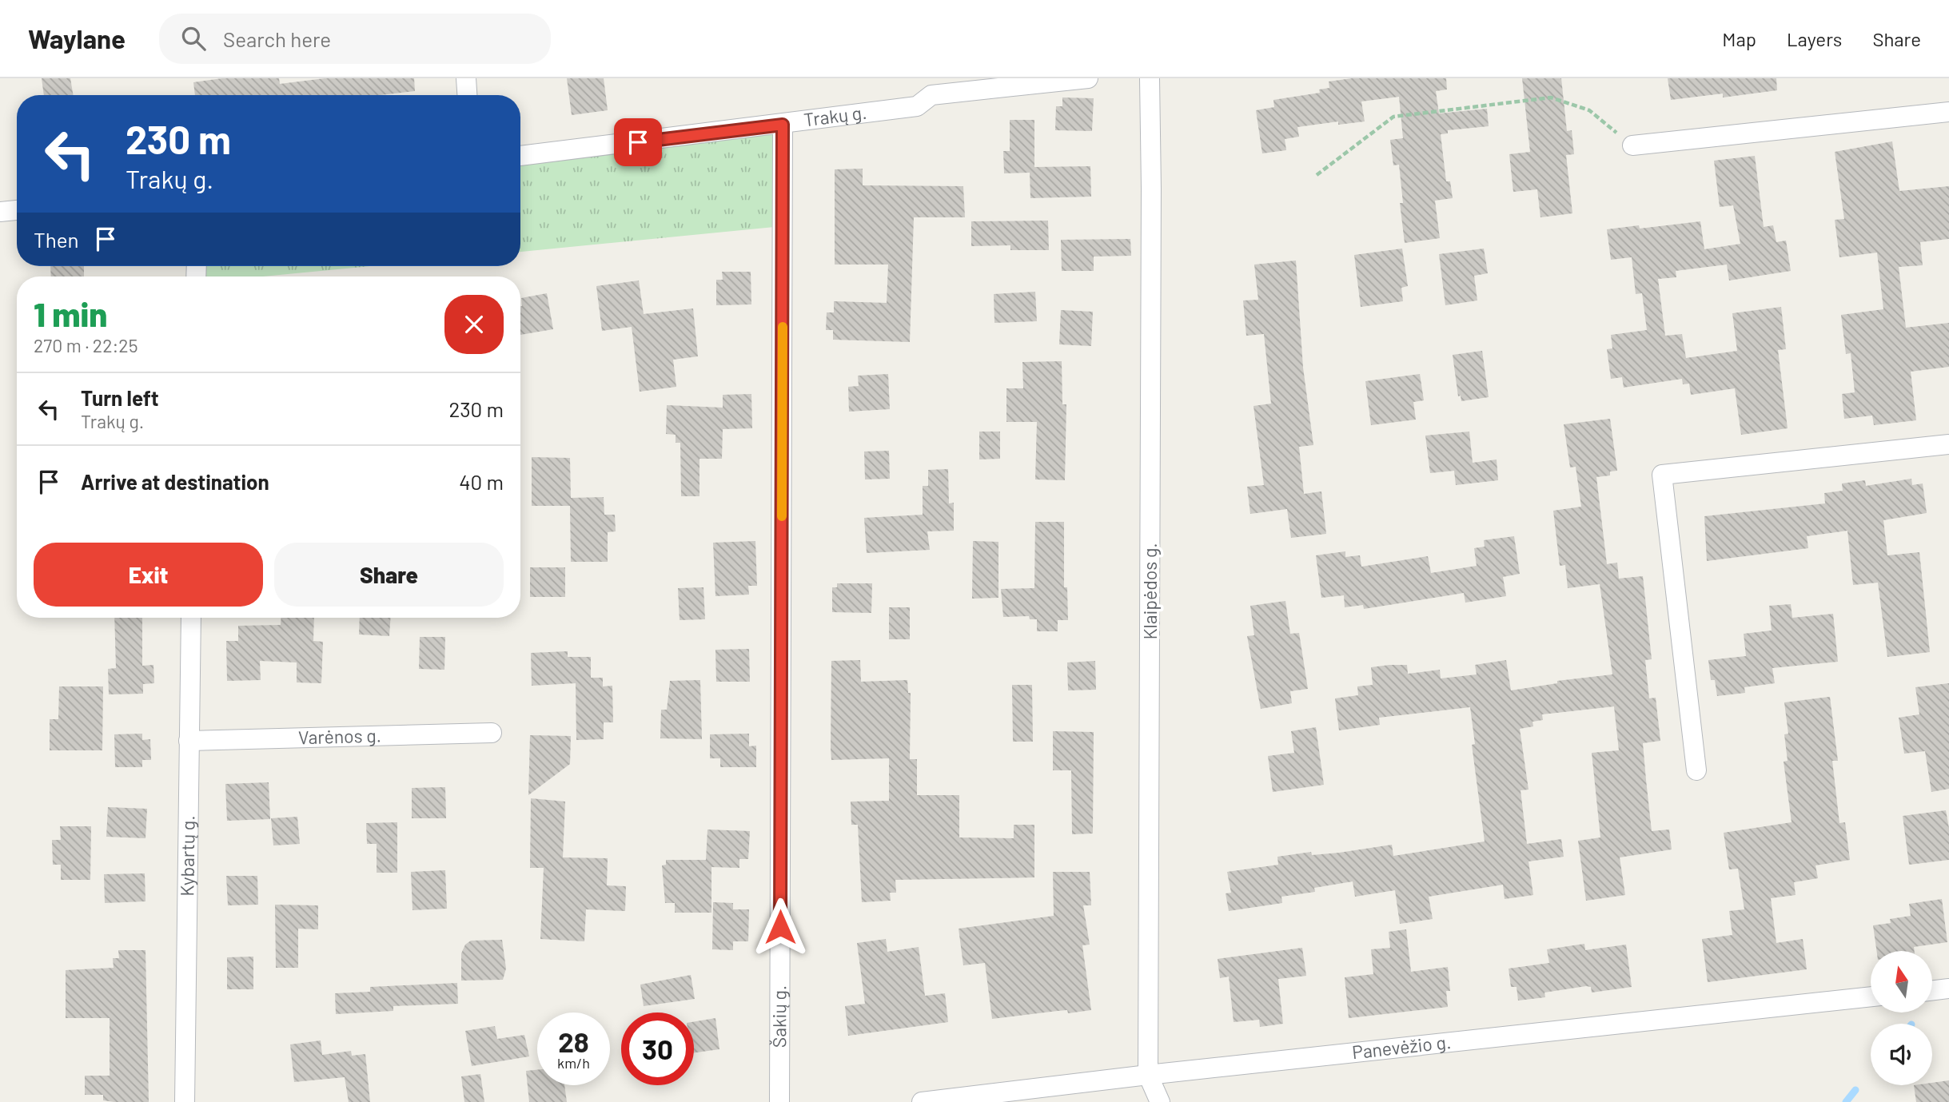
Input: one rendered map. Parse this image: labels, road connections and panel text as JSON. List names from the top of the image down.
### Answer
{
  "streets": {
    "street": [
      "Trakų g.",
      "Klaipėdos g.",
      "Varėnos g.",
      "Kybartų g.",
      "Šakių g.",
      "Panevėžio g."
    ]
  },
  "crossings": [
    ["Trakų g.", "Šakių g."],
    ["Klaipėdos g.", "Panevėžio g."],
    ["Varėnos g.", "Kybartų g."]
  ],
  "north": "top",
  "page": {
    "header": "Waylane",
    "search": "Search here",
    "nav": ["Map", "Layers", "Share"],
    "turn": ["230 m", "Trakų g."],
    "then": "Then",
    "heading": ["1 min", "270 m · 22:25"],
    "list": [
      {
        "name": "Turn left",
        "note": "Trakų g.",
        "value": "230 m"
      },
      {
        "name": "Arrive at destination",
        "value": "40 m"
      }
    ],
    "buttons": ["Exit", "Share"],
    "speed": "28 km/h",
    "limit": "30"
  }
}
